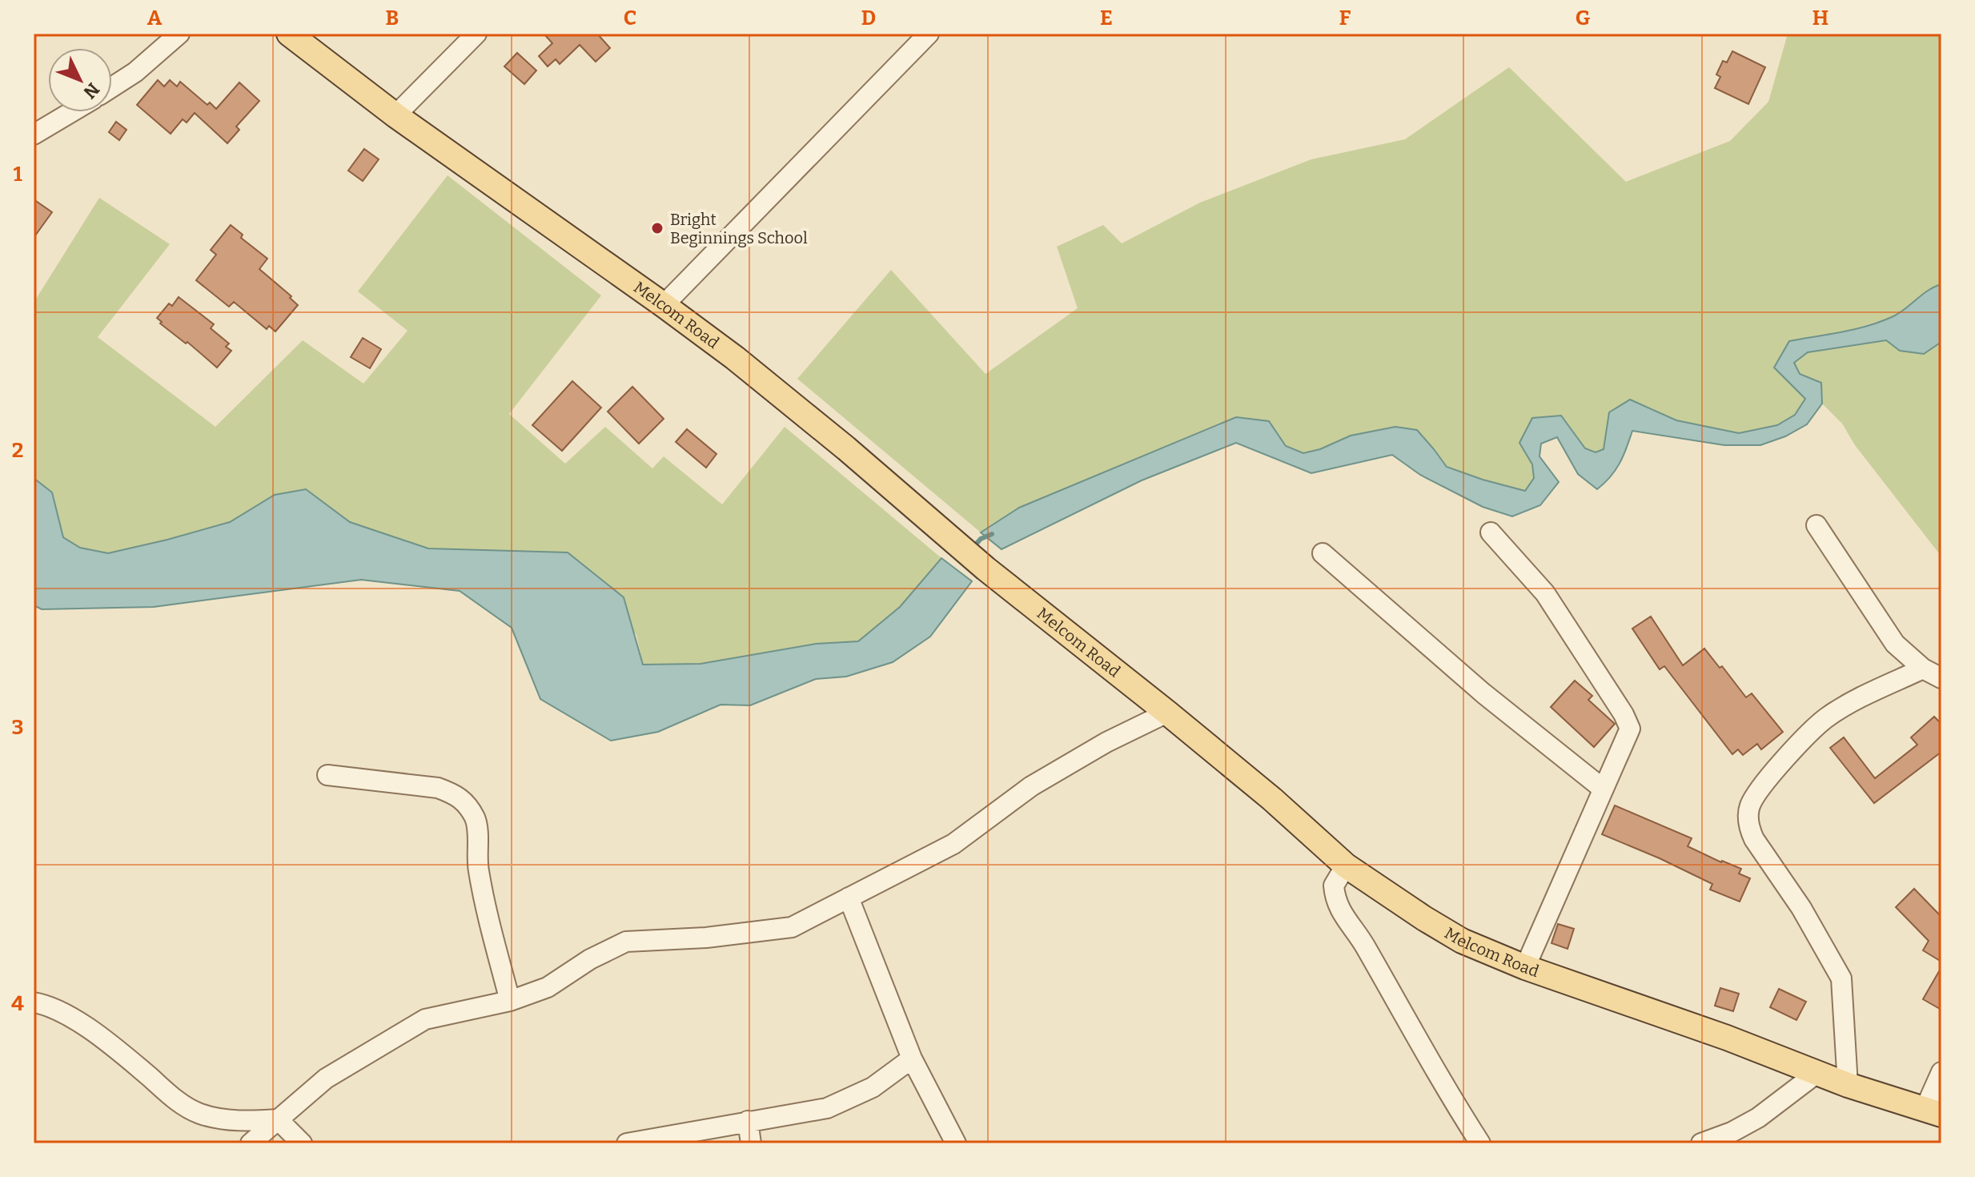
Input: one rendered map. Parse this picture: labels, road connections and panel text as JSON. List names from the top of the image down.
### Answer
{
  "streets": {
    "main road": ["Melcom Road"]
  },
  "places": ["Bright Beginnings School"],
  "north": "bottom right",
  "grid": {
    "columns": [
      "A",
      "B",
      "C",
      "D",
      "E",
      "F",
      "G",
      "H"
    ],
    "rows": [
      "1",
      "2",
      "3",
      "4"
    ]
  }
}
